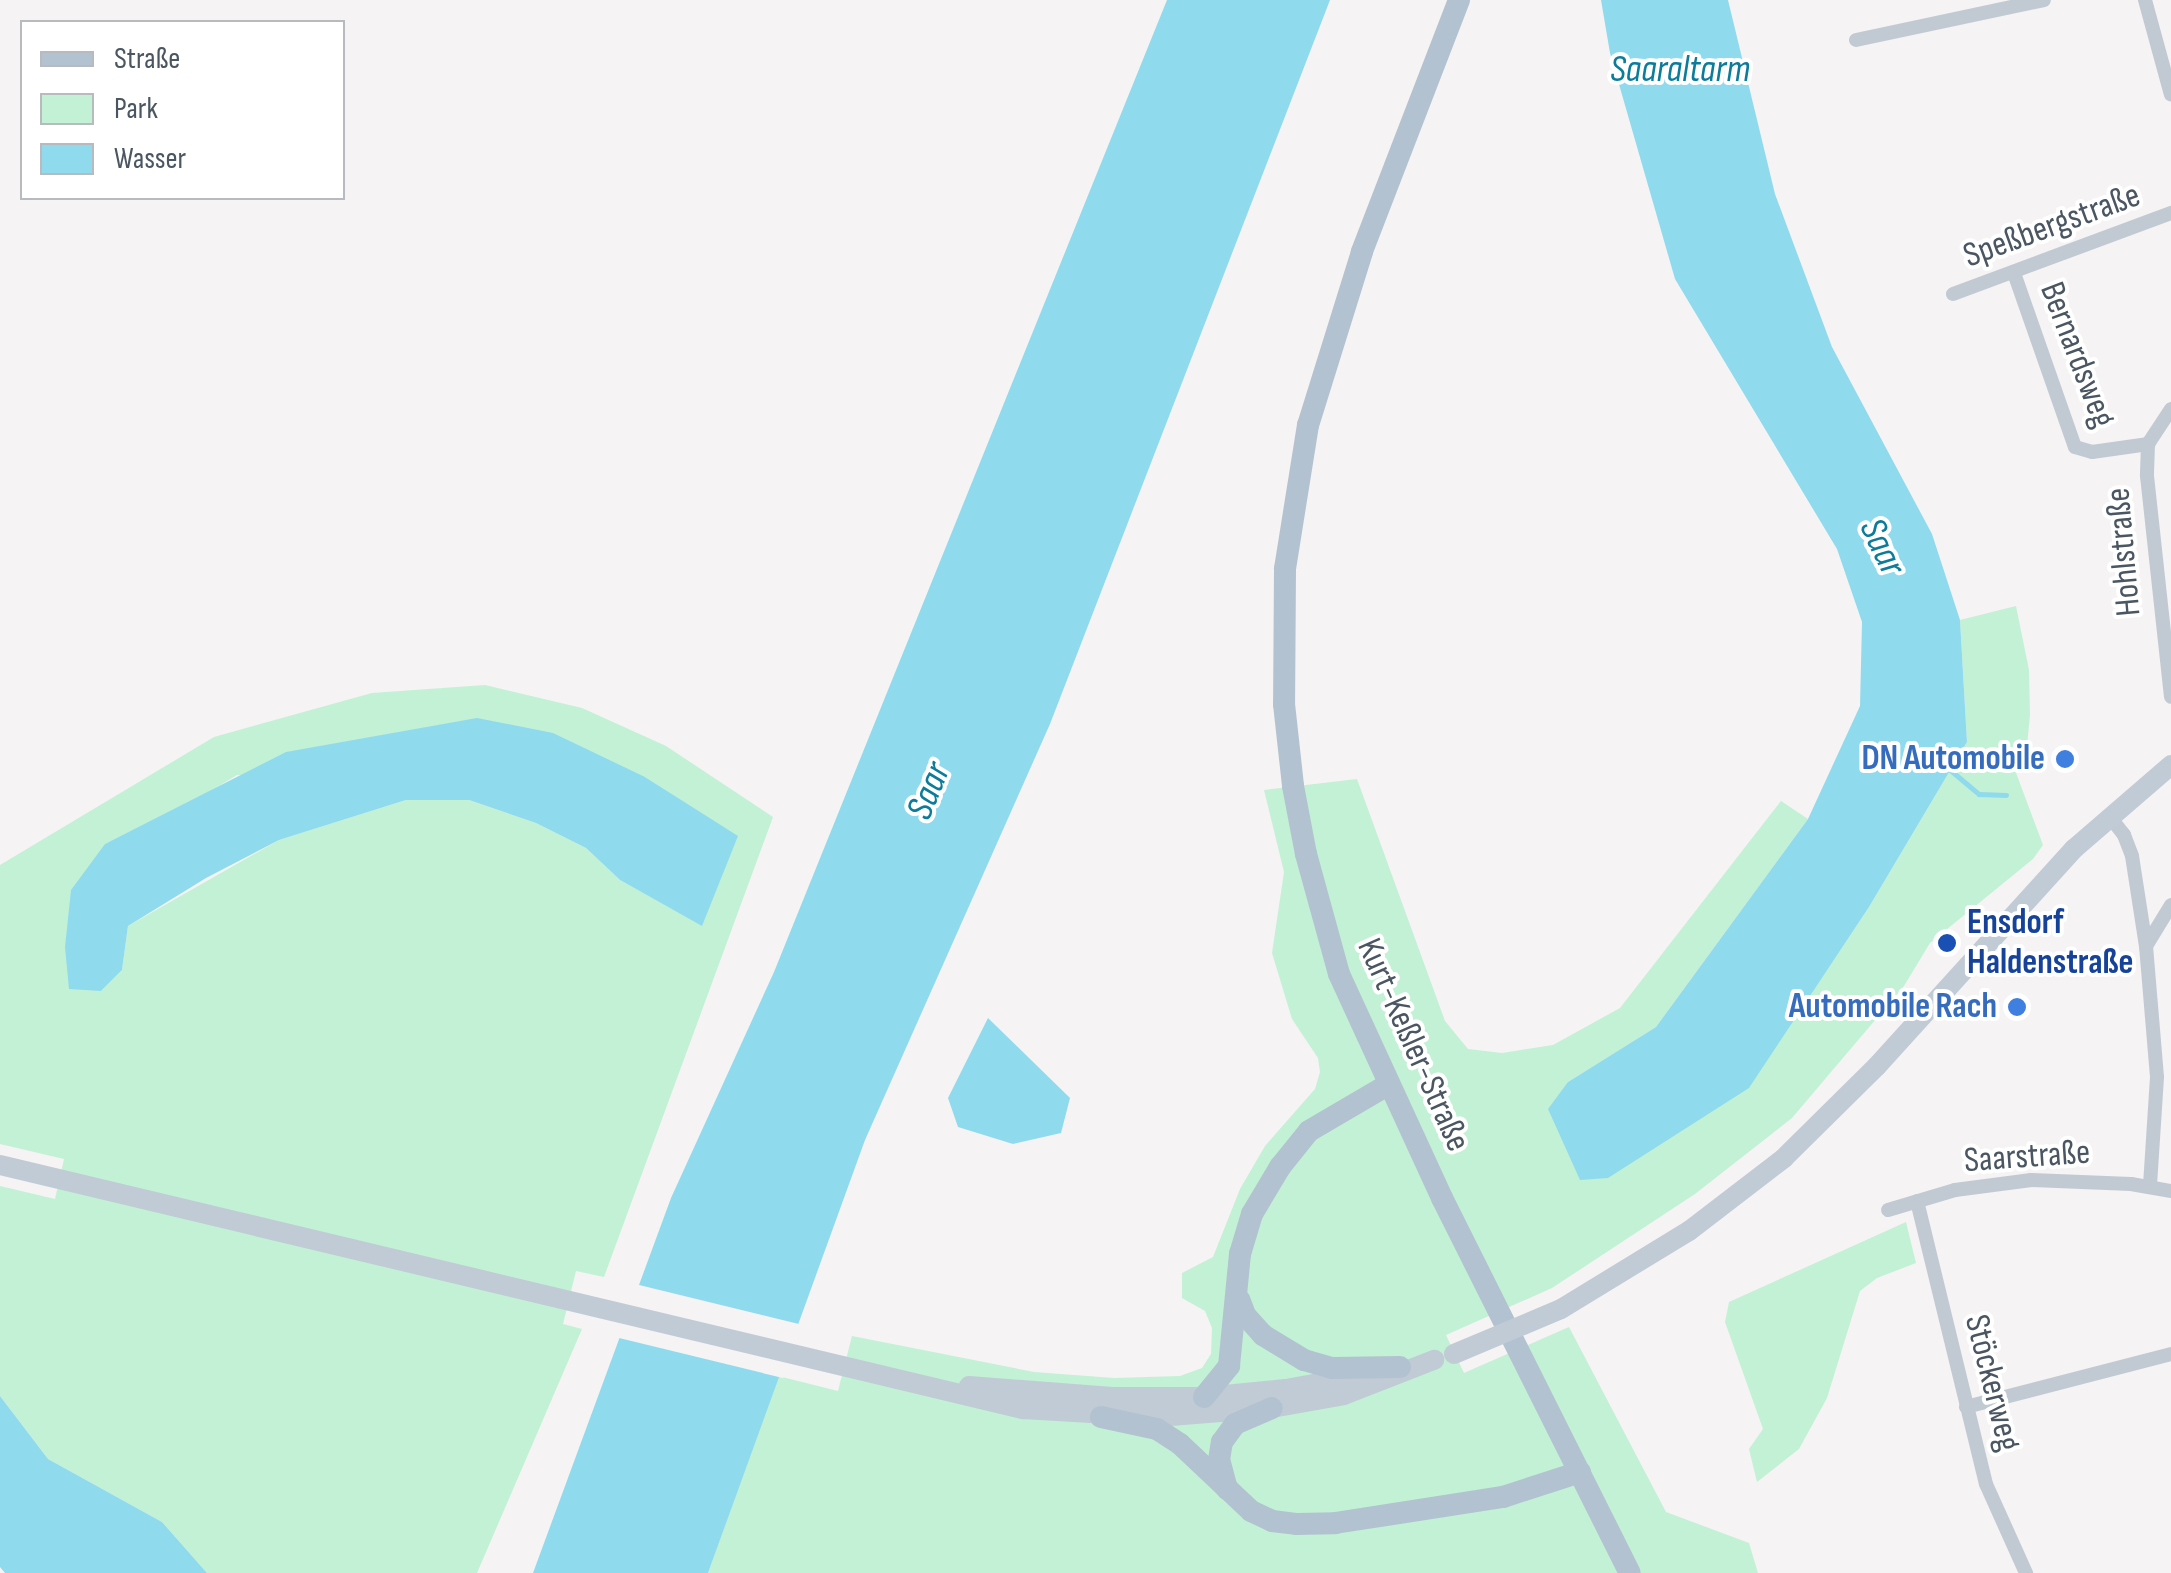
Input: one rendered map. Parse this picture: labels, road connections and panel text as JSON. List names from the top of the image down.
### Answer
{
  "streets": {
    "main road": ["Kurt-Keßler-Straße"],
    "street": [
      "Speßbergstraße",
      "Bernardsweg",
      "Hohlstraße",
      "Saarstraße",
      "Stöckerweg"
    ]
  },
  "crossings": [
    ["Speßbergstraße", "Bernardsweg"],
    ["Bernardsweg", "Hohlstraße"],
    ["Saarstraße", "Stöckerweg"]
  ],
  "water": ["Saaraltarm", "Saar"],
  "places": ["DN Automobile", "Ensdorf Haldenstraße", "Automobile Rach"],
  "legend": ["Straße", "Park", "Wasser"]
}
